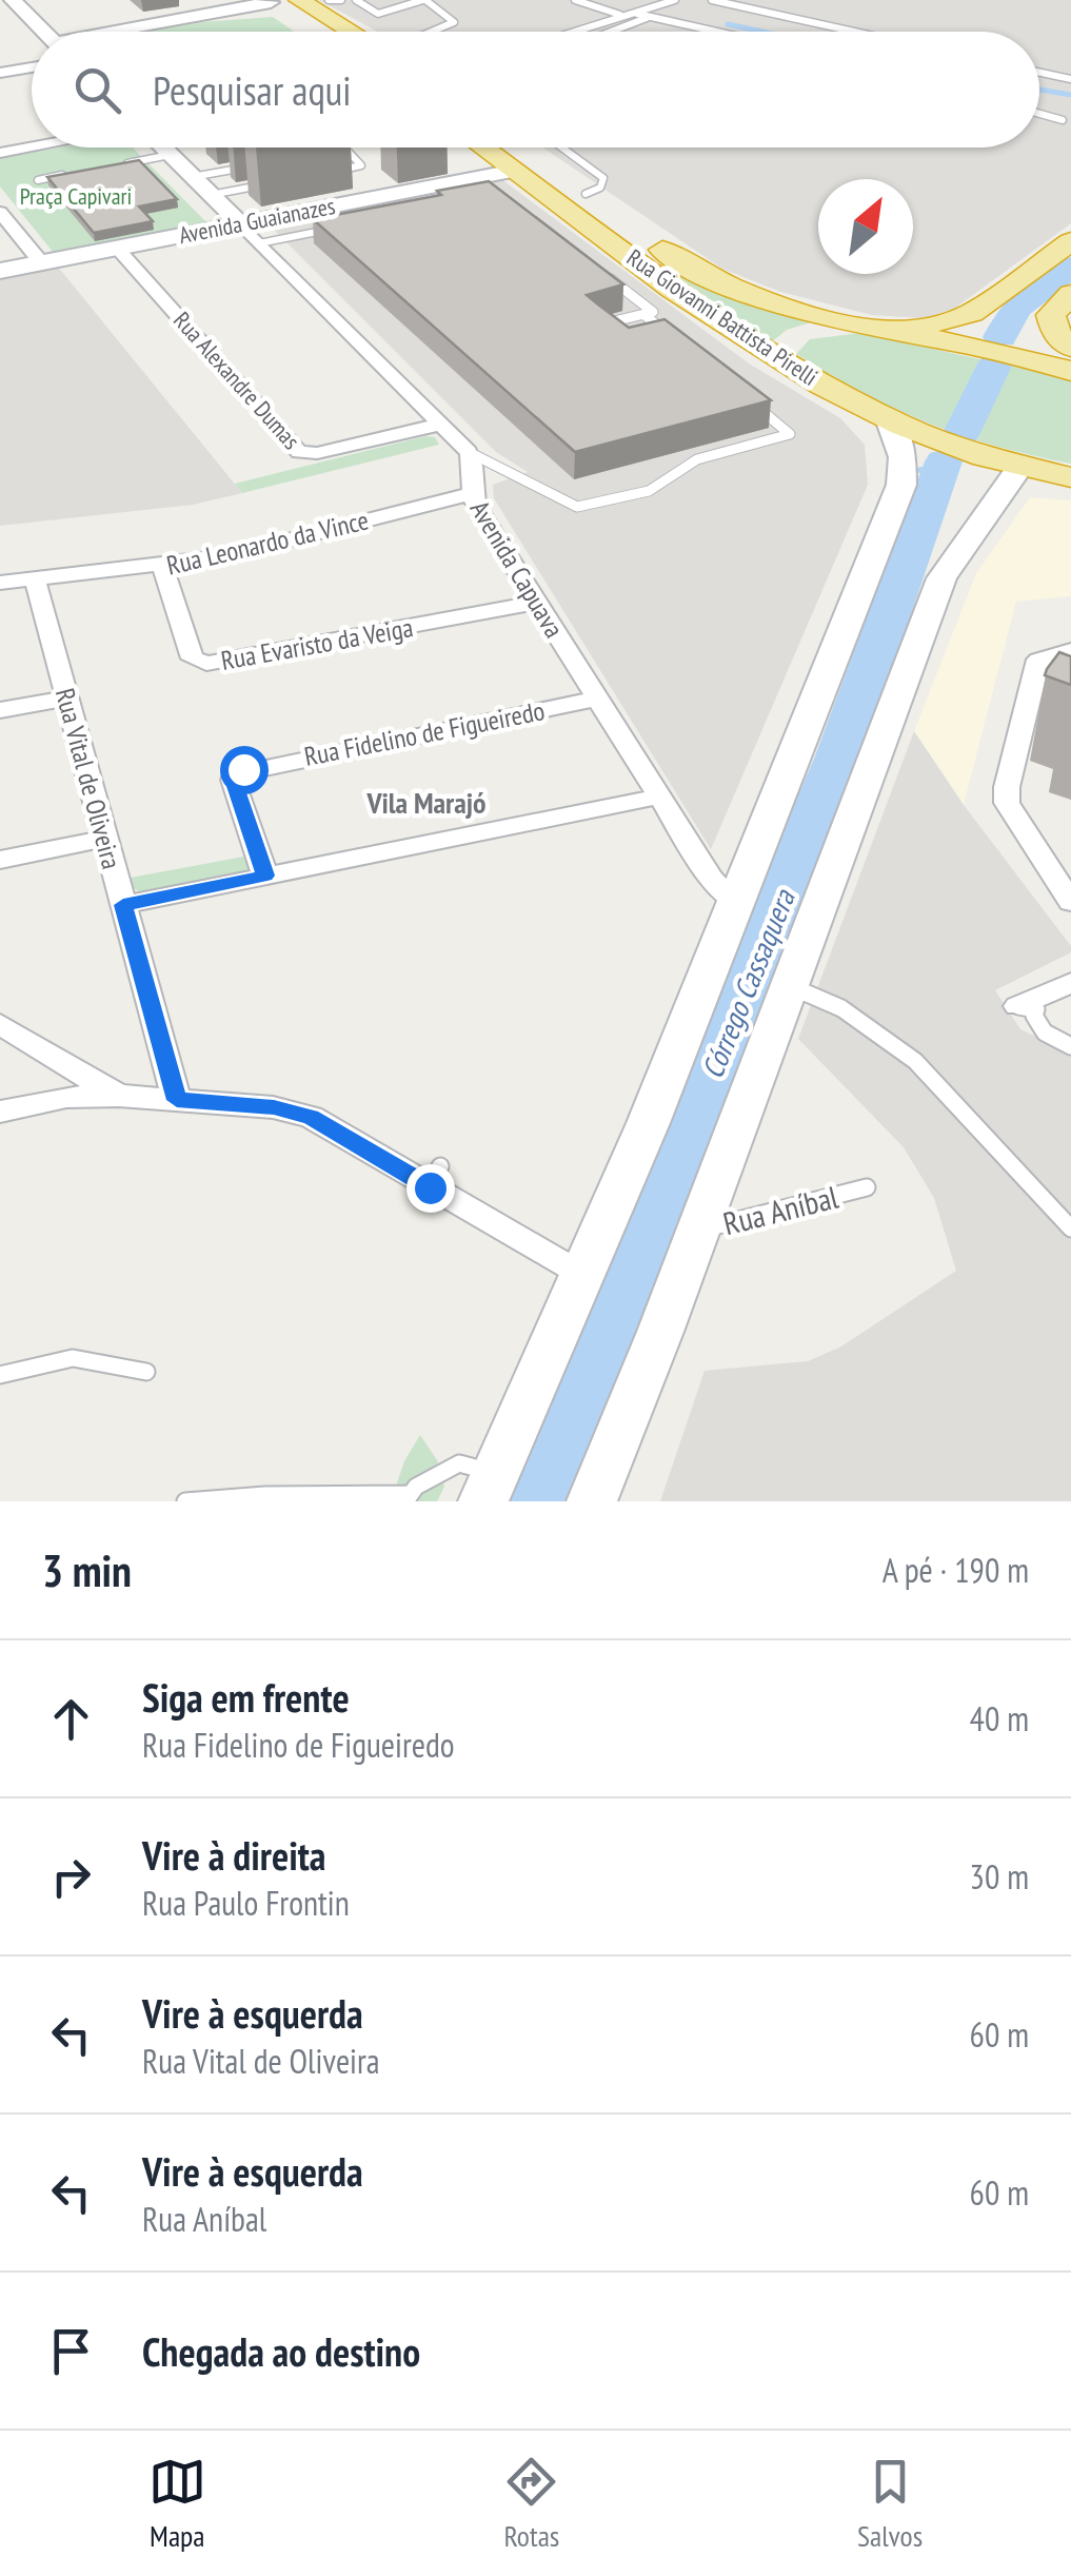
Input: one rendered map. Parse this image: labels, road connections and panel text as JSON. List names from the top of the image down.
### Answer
{
  "streets": {
    "highway": ["Rua Giovanni Battista Pirelli"],
    "main road": ["Avenida Guaianazes"],
    "street": [
      "Rua Alexandre Dumas",
      "Rua Leonardo da Vince",
      "Avenida Capuava",
      "Rua Evaristo da Veiga",
      "Rua Fidelino de Figueiredo",
      "Rua Vital de Oliveira"
    ],
    "lane": ["Rua Aníbal"]
  },
  "crossings": [
    ["Avenida Guaianazes", "Rua Giovanni Battista Pirelli"],
    ["Avenida Guaianazes", "Rua Alexandre Dumas"],
    ["Rua Leonardo da Vince", "Avenida Capuava"],
    ["Rua Leonardo da Vince", "Rua Evaristo da Veiga"],
    ["Rua Leonardo da Vince", "Rua Vital de Oliveira"],
    ["Avenida Capuava", "Rua Evaristo da Veiga"],
    ["Avenida Capuava", "Rua Fidelino de Figueiredo"]
  ],
  "districts": ["Vila Marajó"],
  "water": ["Córrego Cassaquera"],
  "parks": ["Praça Capivari"],
  "north": "top right",
  "page": {
    "search": "Pesquisar aqui",
    "heading": ["3 min", "A pé · 190 m"],
    "list": [
      ["Siga em frente", "Rua Fidelino de Figueiredo", "40 m"],
      ["Vire à direita", "Rua Paulo Frontin", "30 m"],
      ["Vire à esquerda", "Rua Vital de Oliveira", "60 m"],
      ["Vire à esquerda", "Rua Aníbal", "60 m"],
      "Chegada ao destino"
    ],
    "nav": ["Mapa", "Rotas", "Salvos"]
  }
}
